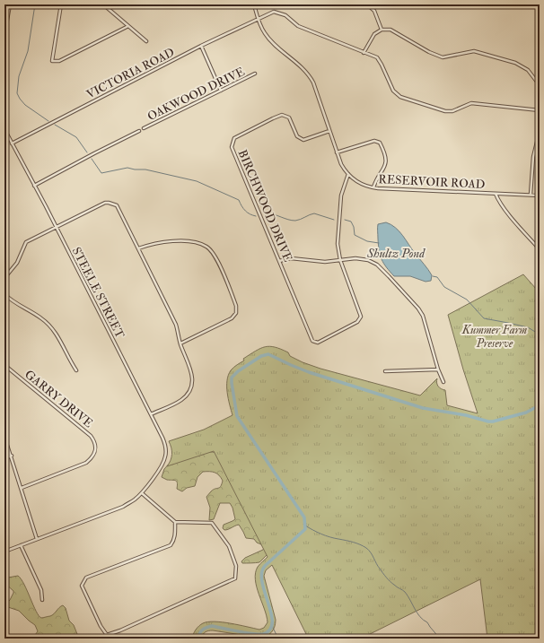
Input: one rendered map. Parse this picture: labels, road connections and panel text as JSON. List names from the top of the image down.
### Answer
{
  "streets": {
    "street": [
      "VICTORIA ROAD",
      "OAKWOOD DRIVE",
      "RESERVOIR ROAD",
      "BIRCHWOOD DRIVE",
      "STEELE STREET",
      "GARRY DRIVE"
    ]
  },
  "crossings": [
    ["VICTORIA ROAD", "RESERVOIR ROAD"],
    ["VICTORIA ROAD", "STEELE STREET"],
    ["OAKWOOD DRIVE", "STEELE STREET"],
    ["RESERVOIR ROAD", "BIRCHWOOD DRIVE"]
  ],
  "water": ["Shultz Pond"],
  "parks": ["Kummer Farm Preserve"]
}
